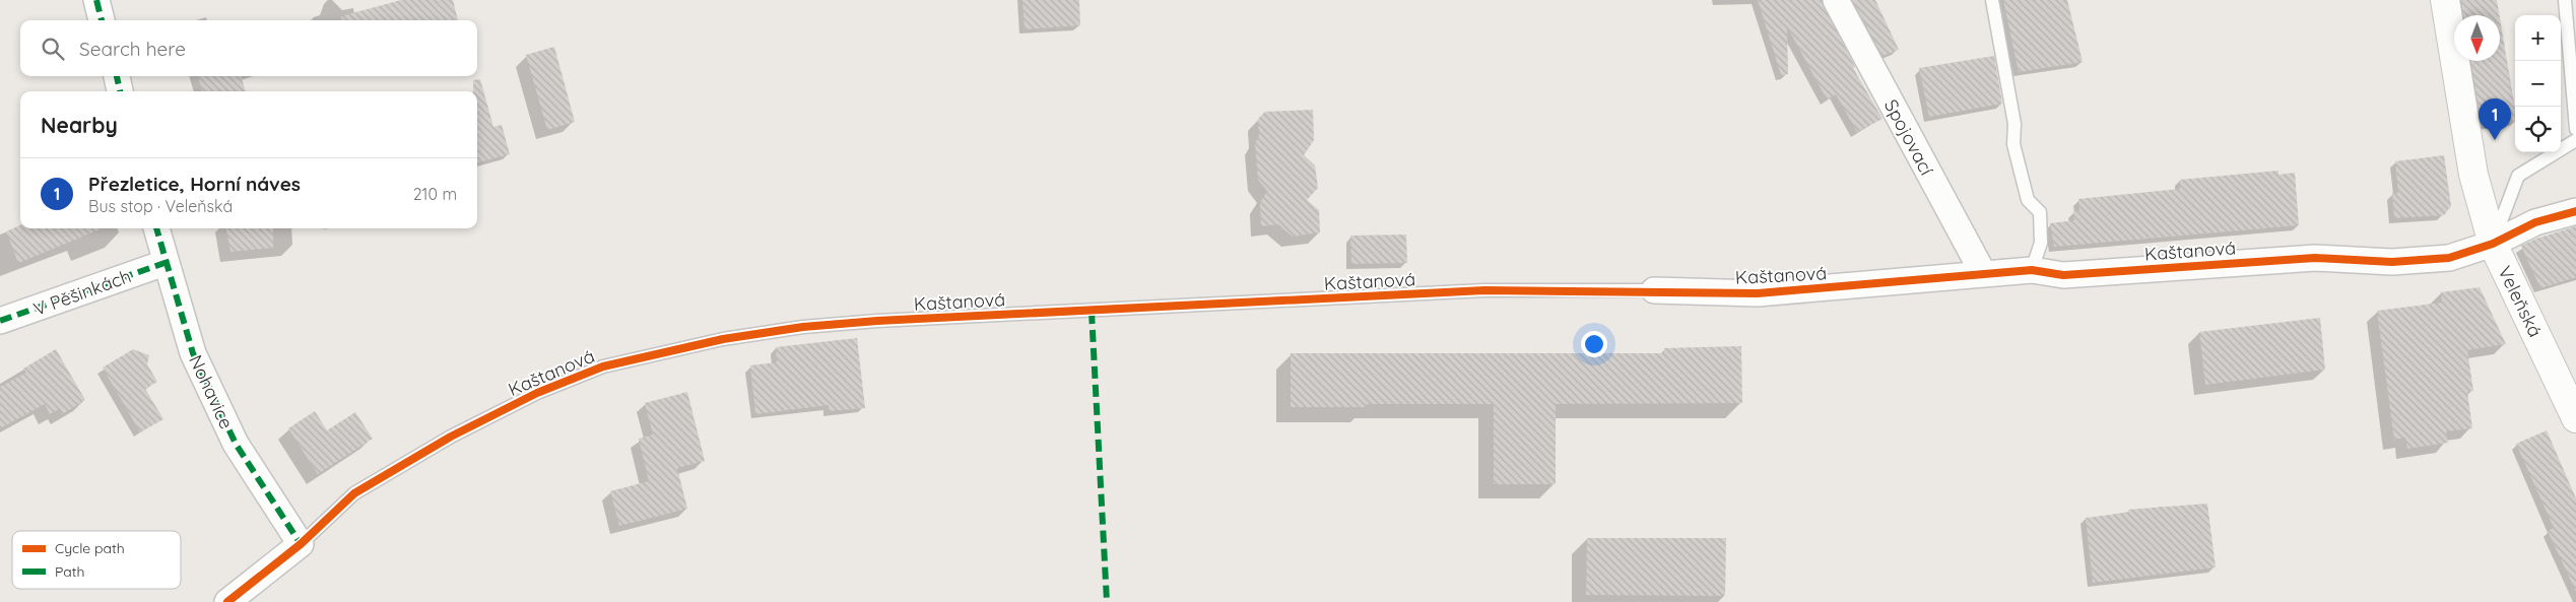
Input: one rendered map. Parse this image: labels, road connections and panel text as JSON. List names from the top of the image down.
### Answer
{
  "streets": {
    "street": [
      "Spojovací",
      "Kaštanová",
      "V Pěšinkách",
      "Veleňská",
      "Nohavice"
    ]
  },
  "crossings": [
    ["Spojovací", "Kaštanová"],
    ["Kaštanová", "Veleňská"],
    ["Kaštanová", "Nohavice"],
    ["V Pěšinkách", "Nohavice"]
  ],
  "legend": ["Cycle path", "Path"],
  "north": "bottom",
  "page": {
    "map_buttons": ["+", "−"],
    "search": "Search here",
    "heading": "Nearby",
    "pins": "1",
    "list": [
      {
        "mark": "1",
        "name": "Přezletice, Horní náves",
        "note": "Bus stop · Veleňská",
        "value": "210 m"
      }
    ]
  }
}
